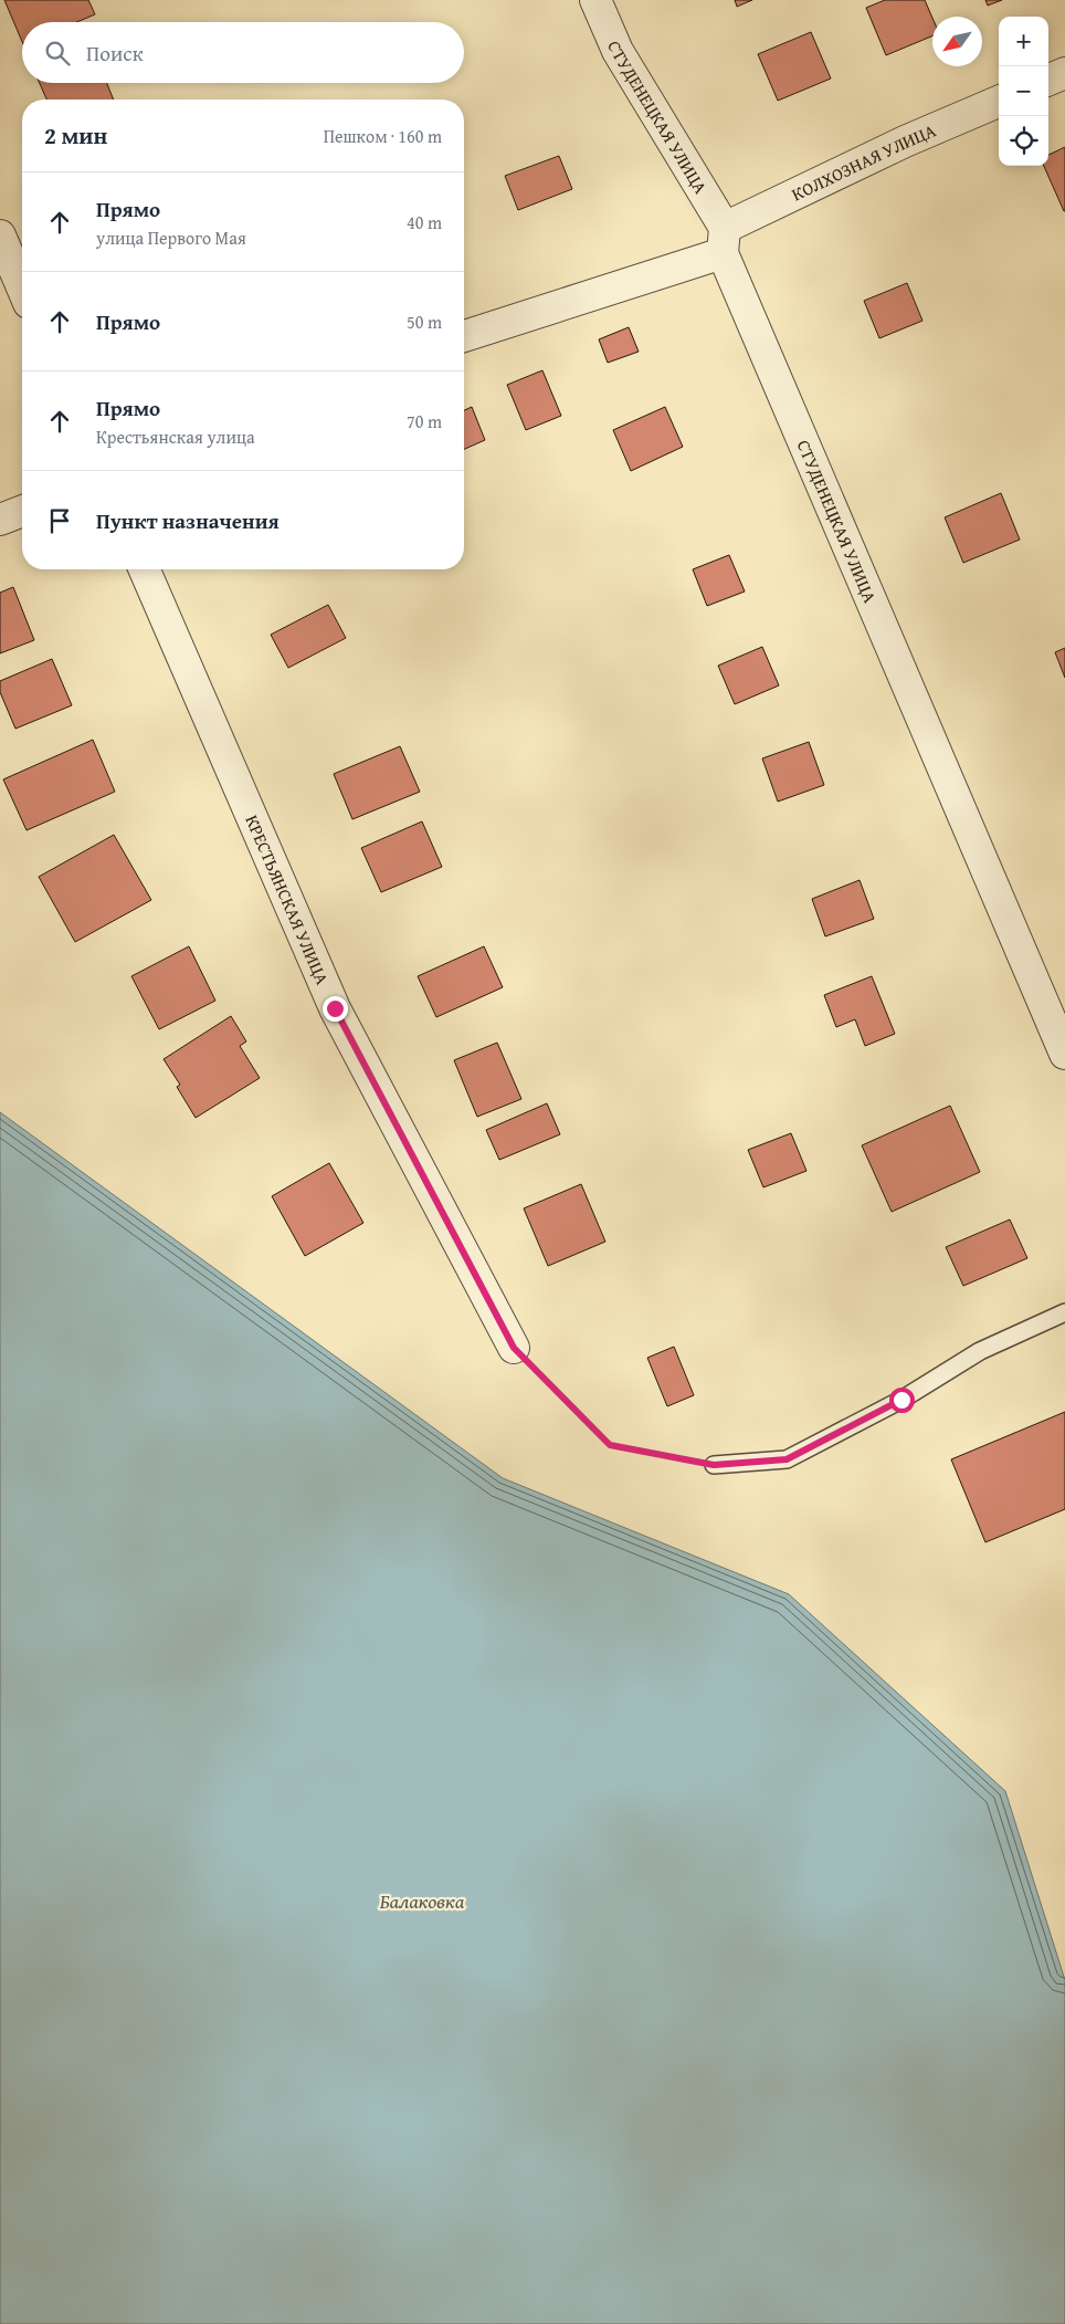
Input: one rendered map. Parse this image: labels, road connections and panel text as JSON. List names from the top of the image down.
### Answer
{
  "streets": {
    "street": ["СТУДЕНЕЦКАЯ УЛИЦА", "КОЛХОЗНАЯ УЛИЦА", "КРЕСТЬЯНСКАЯ УЛИЦА"]
  },
  "crossings": [
    ["СТУДЕНЕЦКАЯ УЛИЦА", "КОЛХОЗНАЯ УЛИЦА"]
  ],
  "water": ["Балаковка"],
  "north": "bottom left",
  "page": {
    "map_buttons": ["+", "−"],
    "search": "Поиск",
    "heading": ["2 мин", "Пешком · 160 m"],
    "list": [
      ["Прямо", "улица Первого Мая", "40 m"],
      ["Прямо", "50 m"],
      ["Прямо", "Крестьянская улица", "70 m"],
      "Пункт назначения"
    ]
  }
}
